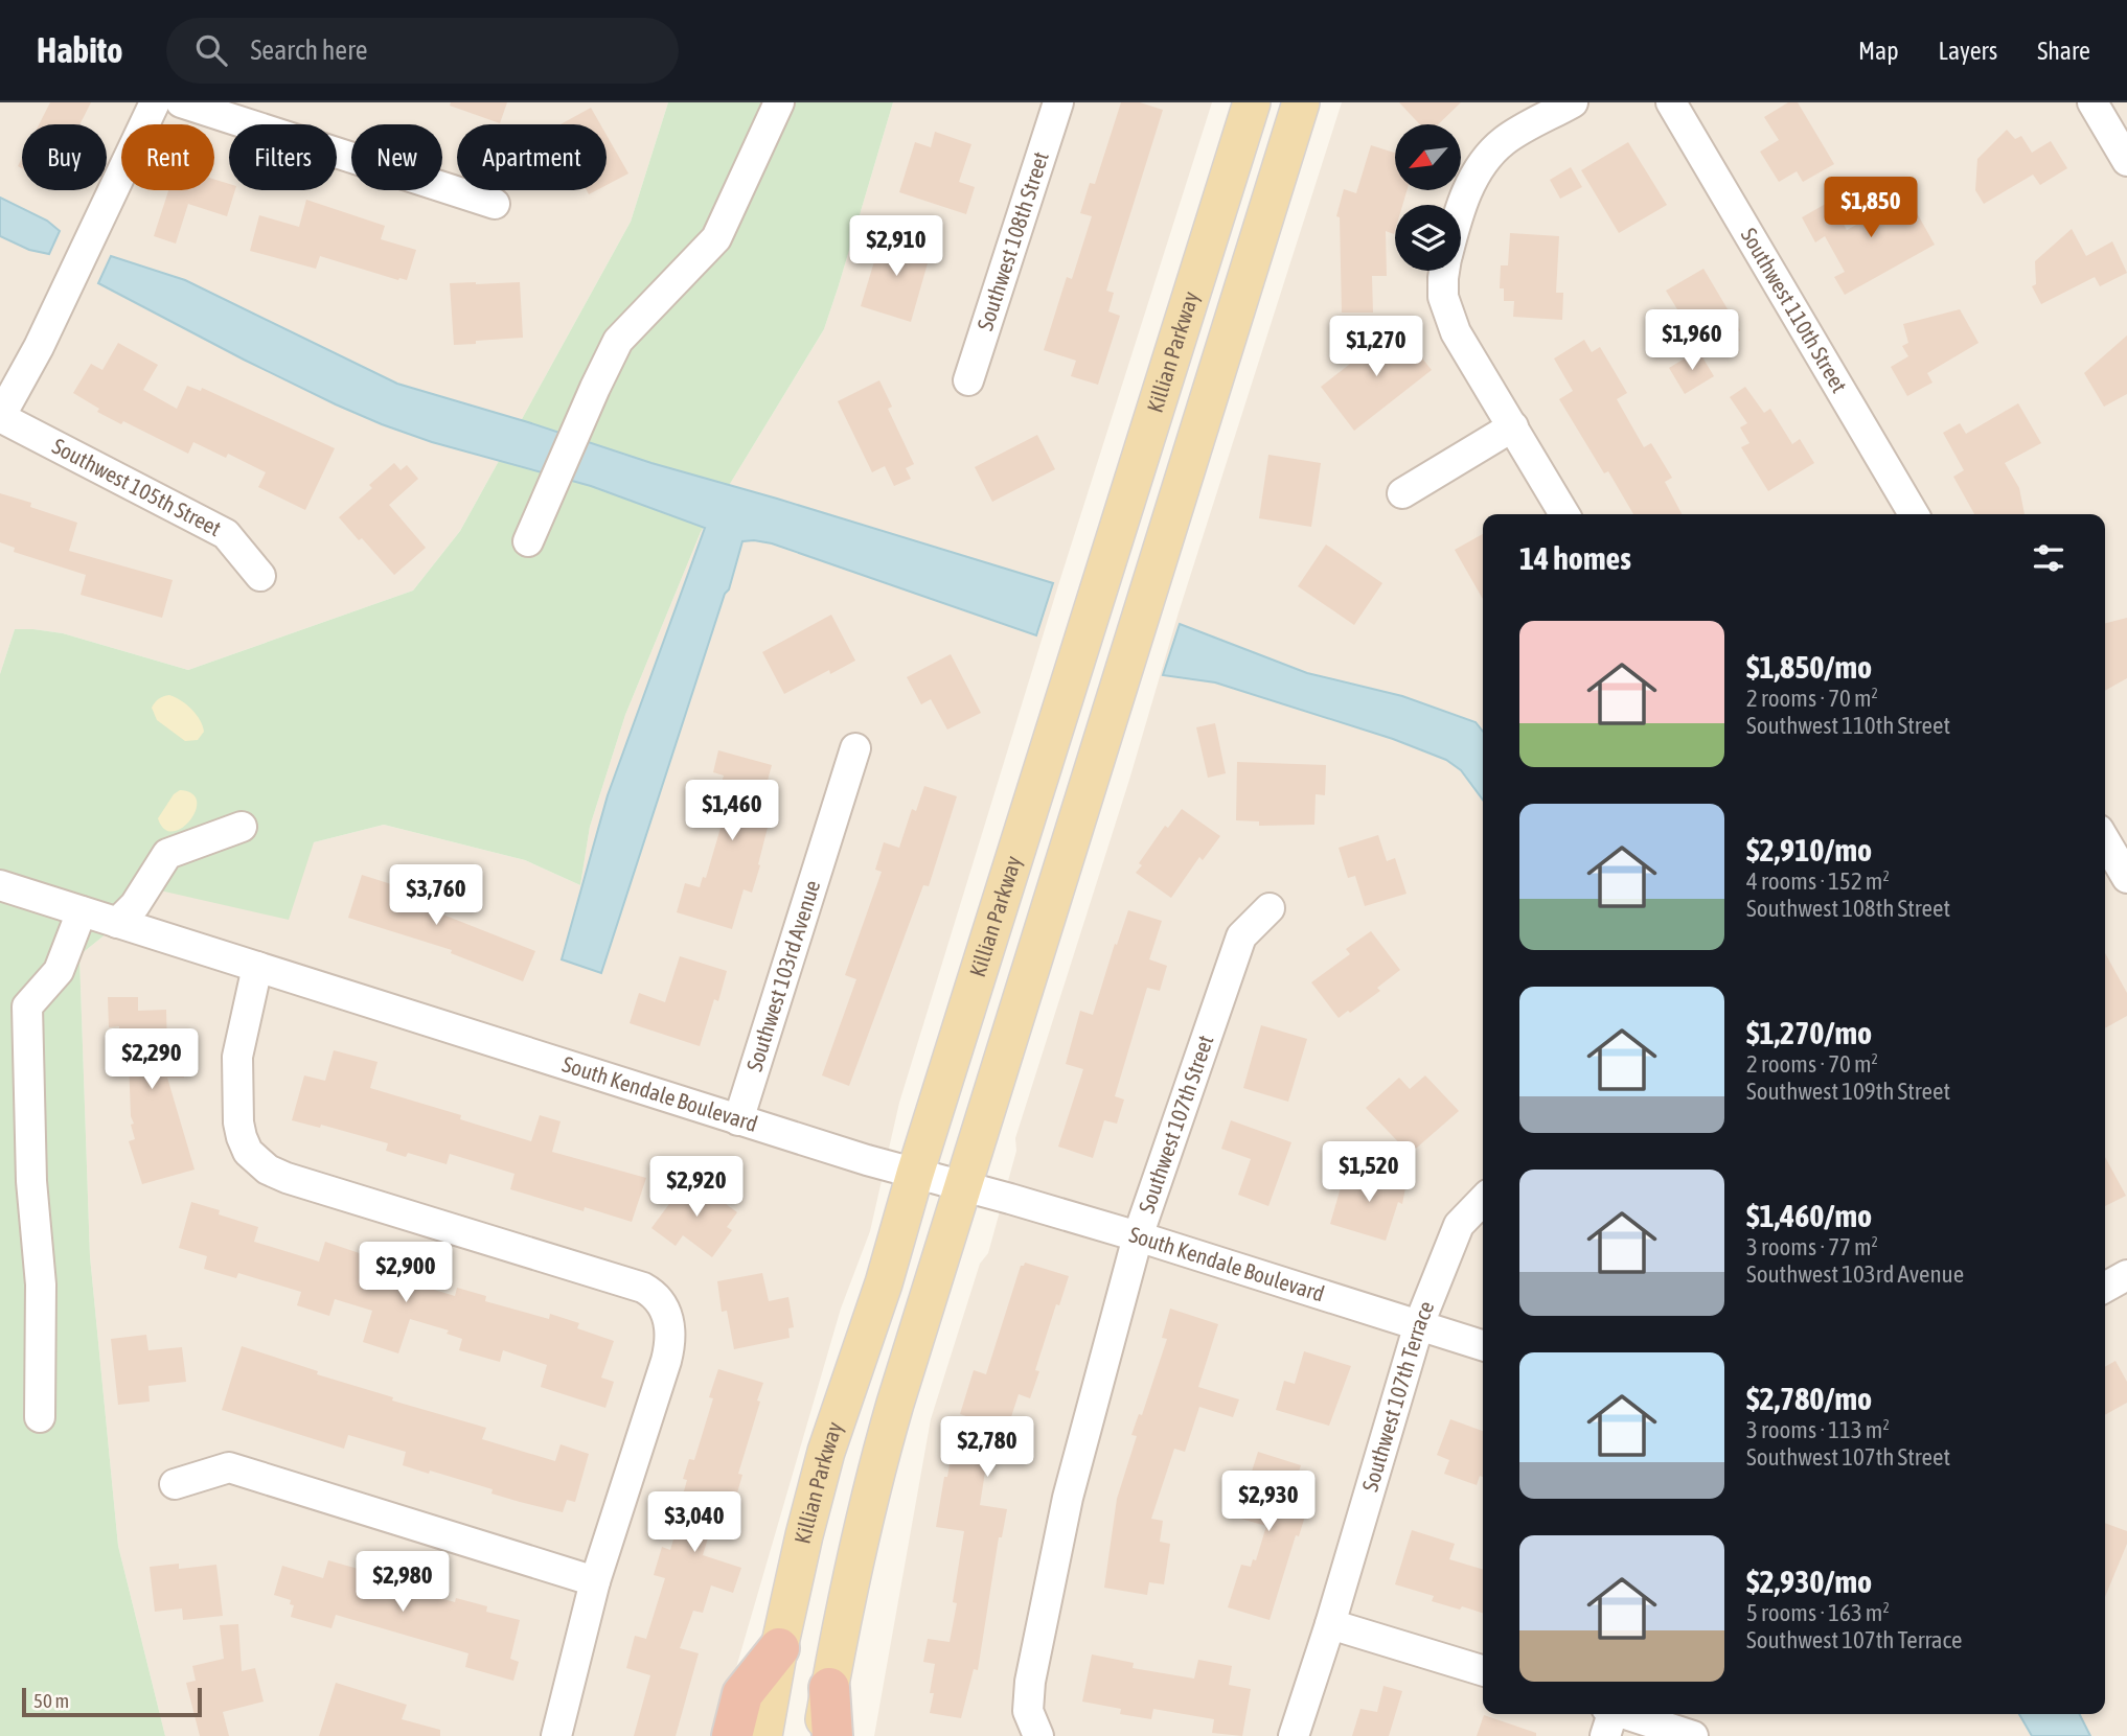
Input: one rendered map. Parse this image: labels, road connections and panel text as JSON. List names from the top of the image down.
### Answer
{
  "streets": {
    "main road": ["Killian Parkway"],
    "street": [
      "Southwest 108th Street",
      "Southwest 110th Street",
      "Southwest 105th Street",
      "Southwest 103rd Avenue",
      "South Kendale Boulevard",
      "Southwest 107th Street",
      "Southwest 107th Terrace"
    ]
  },
  "crossings": [
    ["Killian Parkway", "South Kendale Boulevard"],
    ["Southwest 103rd Avenue", "South Kendale Boulevard"],
    ["South Kendale Boulevard", "Southwest 107th Street"],
    ["South Kendale Boulevard", "Southwest 107th Terrace"]
  ],
  "scale_bar": "50 m",
  "north": "bottom left",
  "page": {
    "header": "Habito",
    "search": "Search here",
    "nav": ["Map", "Layers", "Share"],
    "chip": [
      "Buy",
      "Rent",
      "Filters",
      "New",
      "Apartment"
    ],
    "price": [
      "$1,850",
      "$2,910",
      "$1,960",
      "$1,270",
      "$1,460",
      "$3,760",
      "$2,290",
      "$1,520",
      "$2,920",
      "$2,900",
      "$2,780",
      "$2,930",
      "$3,040",
      "$2,980"
    ],
    "heading": "14 homes",
    "list": [
      {
        "name": "$1,850/mo",
        "note": "2 rooms · 70 m² · Southwest 110th Street"
      },
      {
        "name": "$2,910/mo",
        "note": "4 rooms · 152 m² · Southwest 108th Street"
      },
      {
        "name": "$1,270/mo",
        "note": "2 rooms · 70 m² · Southwest 109th Street"
      },
      {
        "name": "$1,460/mo",
        "note": "3 rooms · 77 m² · Southwest 103rd Avenue"
      },
      {
        "name": "$2,780/mo",
        "note": "3 rooms · 113 m² · Southwest 107th Street"
      },
      {
        "name": "$2,930/mo",
        "note": "5 rooms · 163 m² · Southwest 107th Terrace"
      }
    ],
    "scale": "50 m"
  }
}
